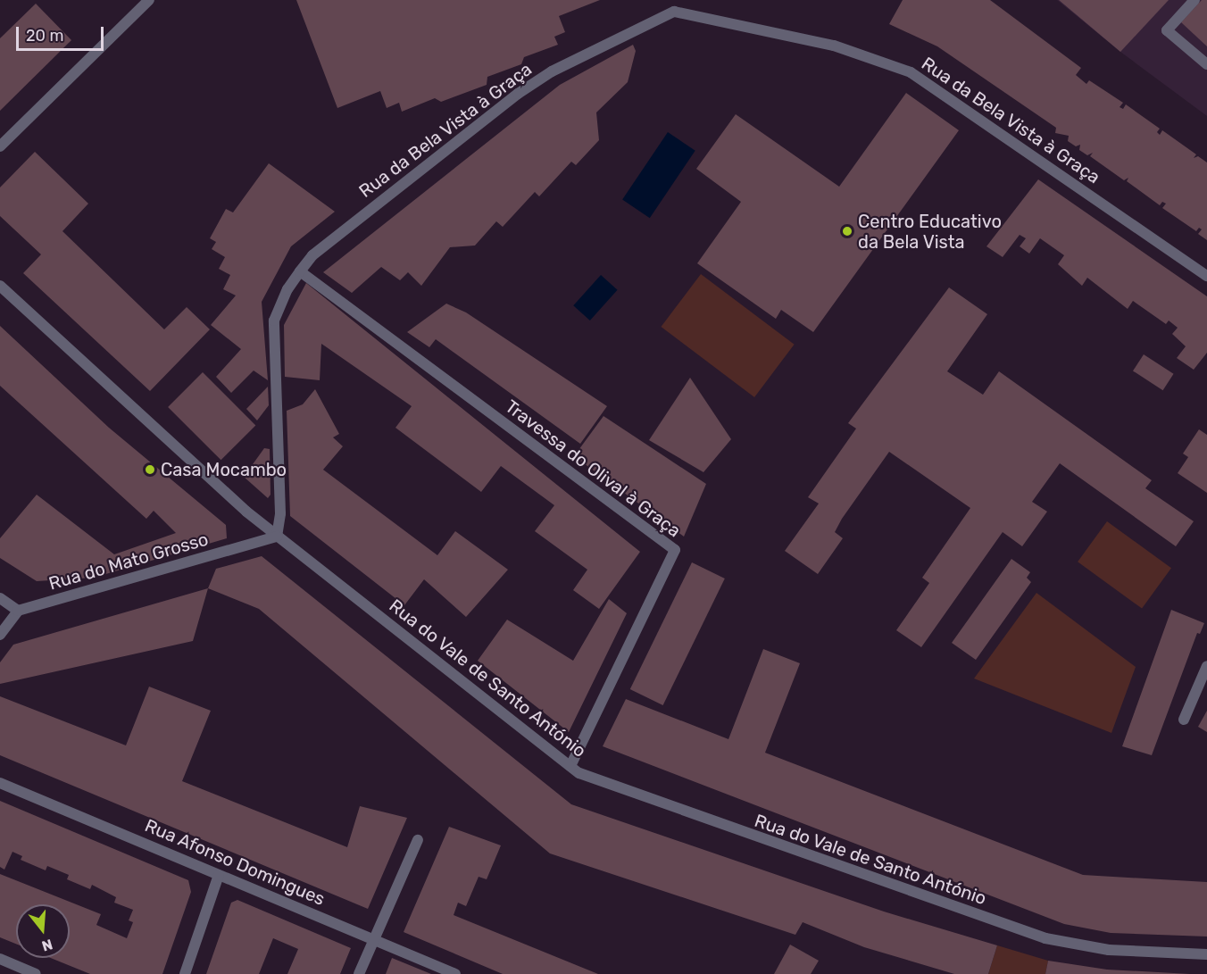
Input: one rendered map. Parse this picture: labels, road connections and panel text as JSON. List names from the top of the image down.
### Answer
{
  "streets": {
    "street": [
      "Rua da Bela Vista à Graça",
      "Travessa do Olival à Graça",
      "Rua do Mato Grosso",
      "Rua do Vale de Santo António",
      "Rua Afonso Domingues"
    ]
  },
  "crossings": [
    ["Rua da Bela Vista à Graça", "Travessa do Olival à Graça"],
    ["Rua da Bela Vista à Graça", "Rua do Mato Grosso"],
    ["Rua da Bela Vista à Graça", "Rua do Vale de Santo António"],
    ["Travessa do Olival à Graça", "Rua do Vale de Santo António"],
    ["Rua do Mato Grosso", "Rua do Vale de Santo António"]
  ],
  "places": ["Centro Educativo da Bela Vista", "Casa Mocambo"],
  "scale_bar": "20 m",
  "north": "bottom"
}
